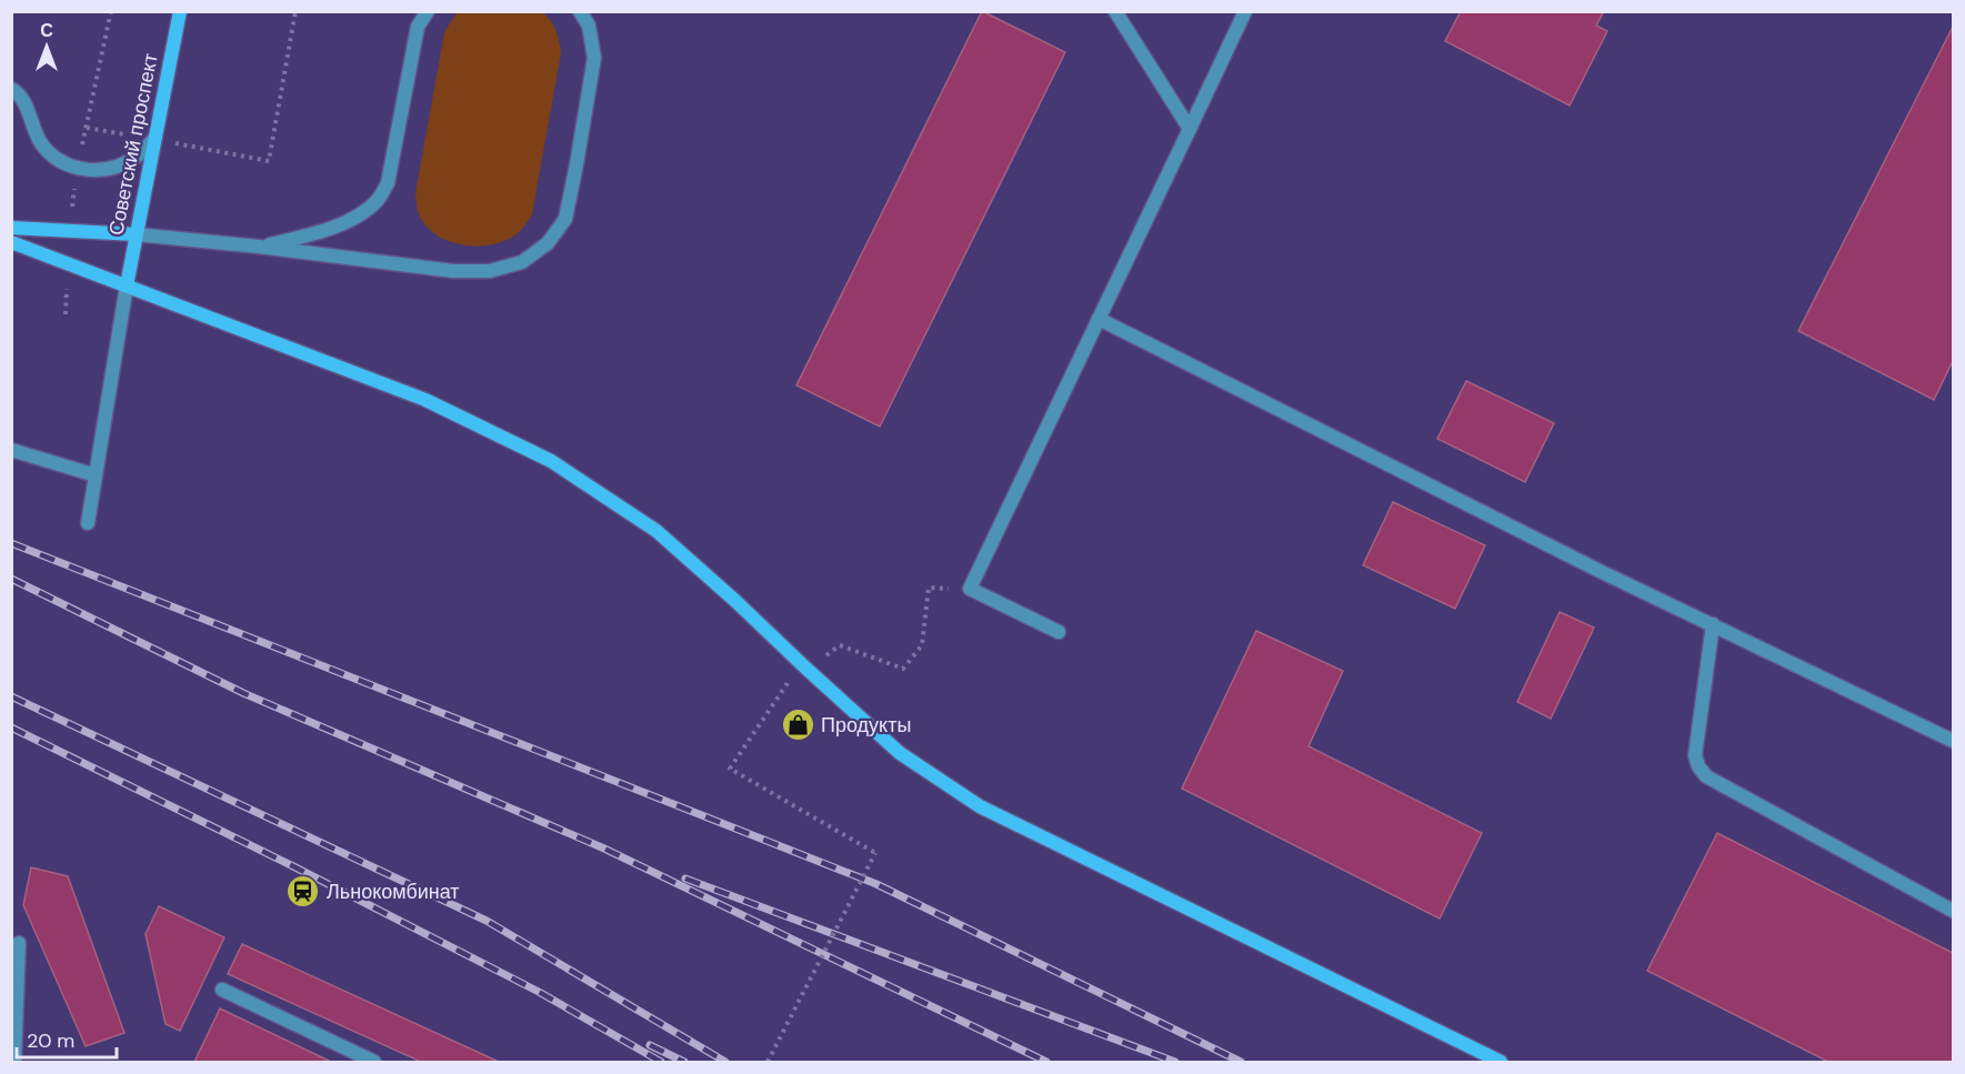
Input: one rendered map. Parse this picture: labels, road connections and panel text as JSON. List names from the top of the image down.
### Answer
{
  "streets": {
    "street": ["Советский проспект"]
  },
  "places": {
    "shop": ["Продукты"],
    "station": ["Льнокомбинат"]
  },
  "scale_bar": "20 m",
  "north": "top"
}
